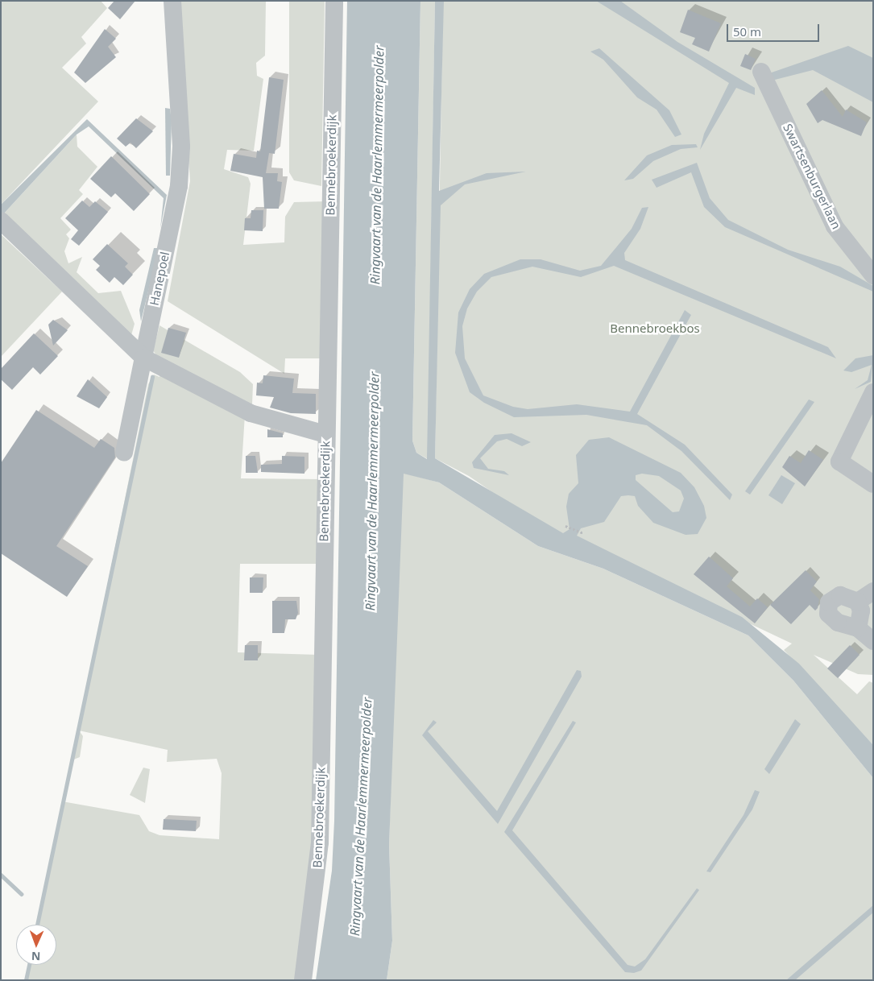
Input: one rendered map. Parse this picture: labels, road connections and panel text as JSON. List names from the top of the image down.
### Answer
{
  "streets": {
    "street": ["Bennebroekerdijk", "Swartsenburgerlaan", "Hanepoel"]
  },
  "water": ["Ringvaart van de Haarlemmermeerpolder"],
  "parks": ["Bennebroekbos"],
  "scale_bar": "50 m",
  "north": "bottom"
}
